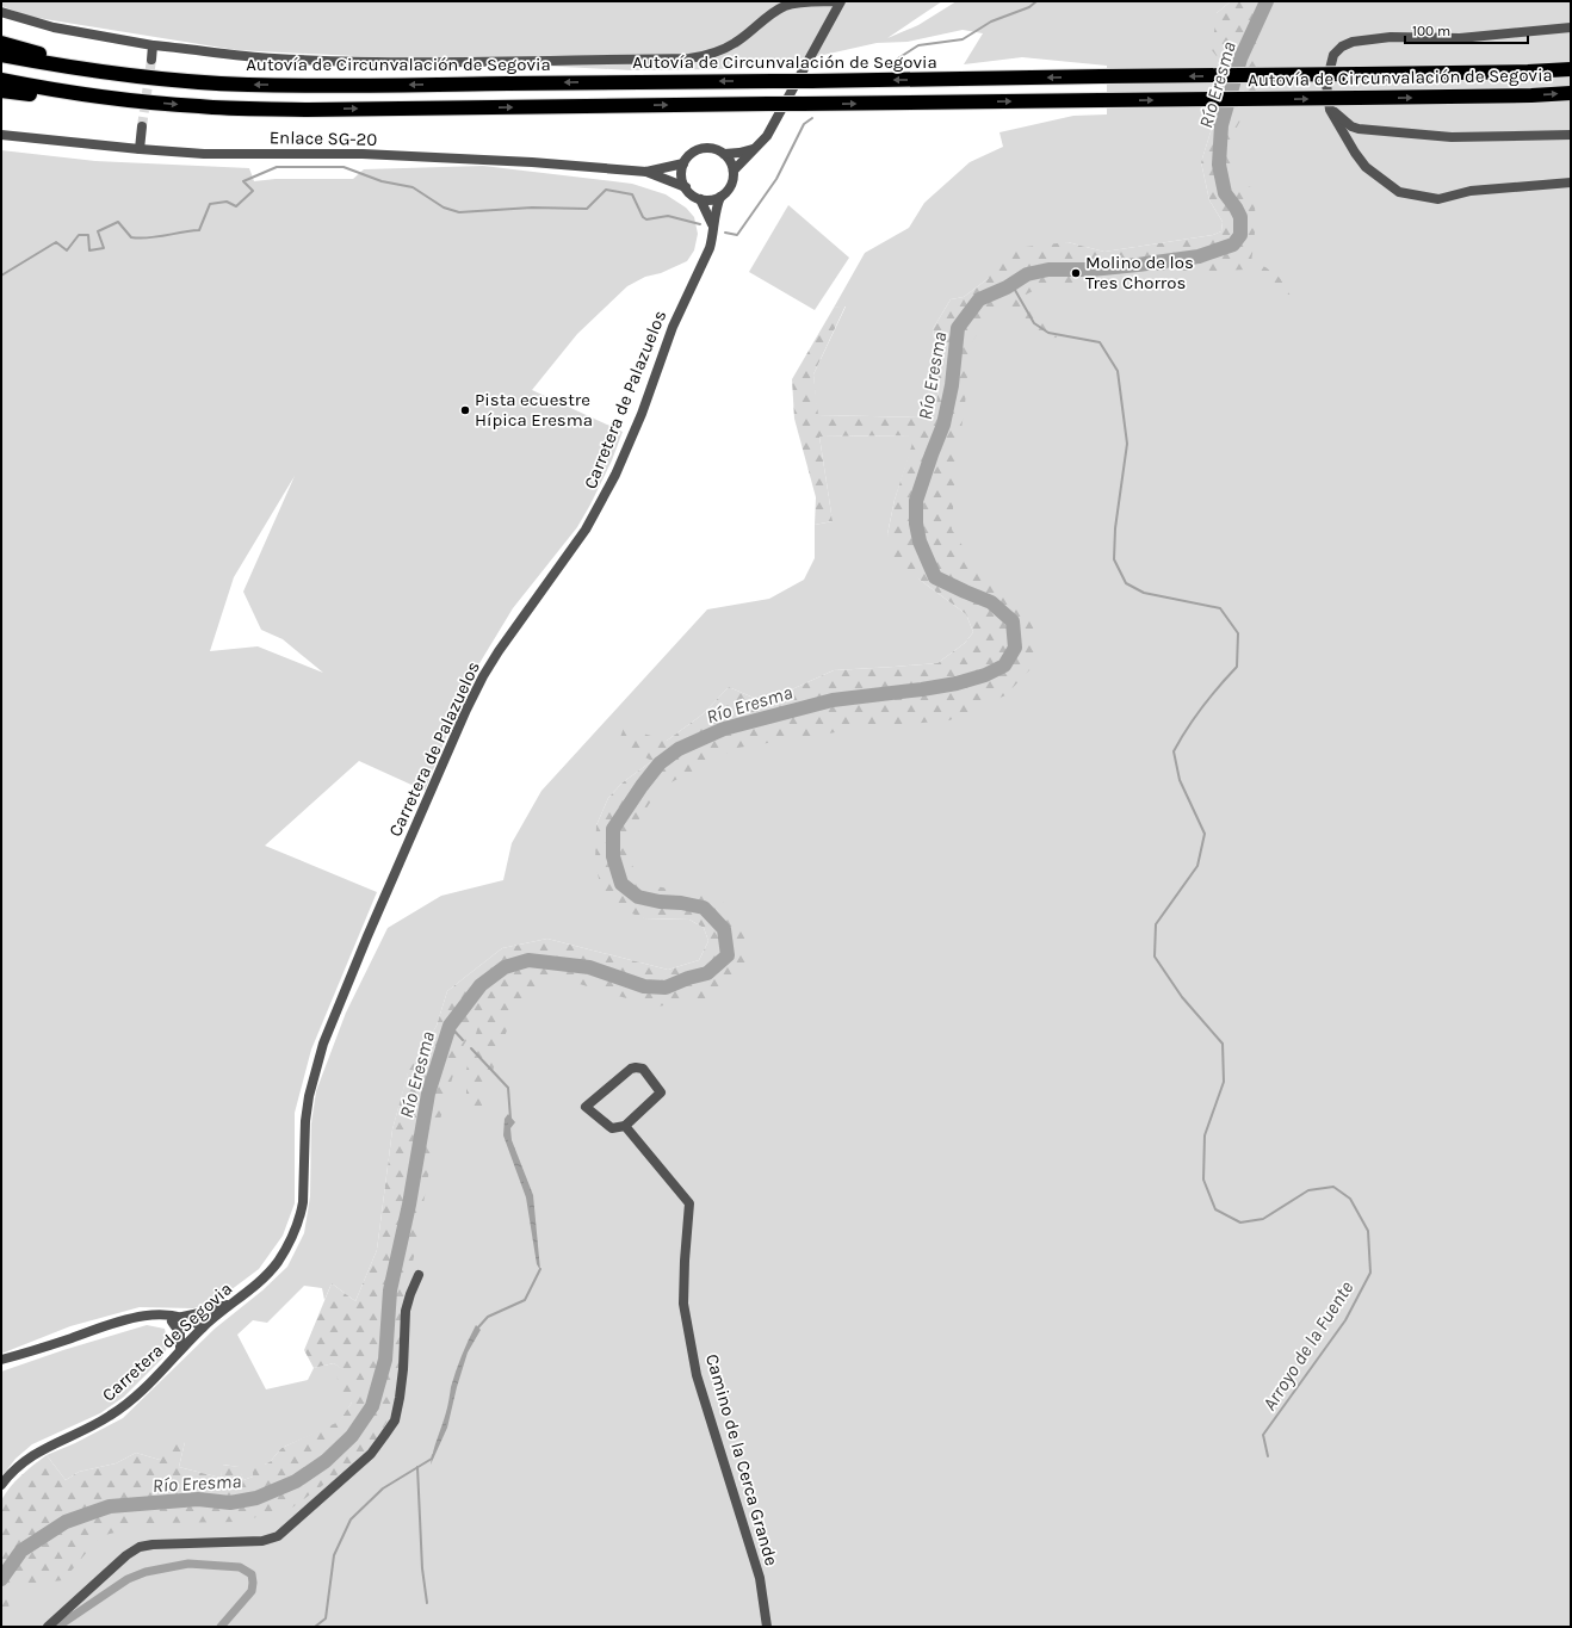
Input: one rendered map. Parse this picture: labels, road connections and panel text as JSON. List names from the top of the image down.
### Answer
{
  "streets": {
    "highway": ["Autovía de Circunvalación de Segovia"],
    "street": [
      "Enlace SG-20",
      "Carretera de Palazuelos",
      "Carretera de Segovia",
      "Camino de la Cerca Grande"
    ]
  },
  "crossings": [
    ["Enlace SG-20", "Carretera de Palazuelos"],
    ["Carretera de Palazuelos", "Carretera de Segovia"]
  ],
  "water": ["Río Eresma", "Arroyo de la Fuente"],
  "places": ["Molino de los Tres Chorros", "Pista ecuestre Hípica Eresma"],
  "scale_bar": "100 m"
}
